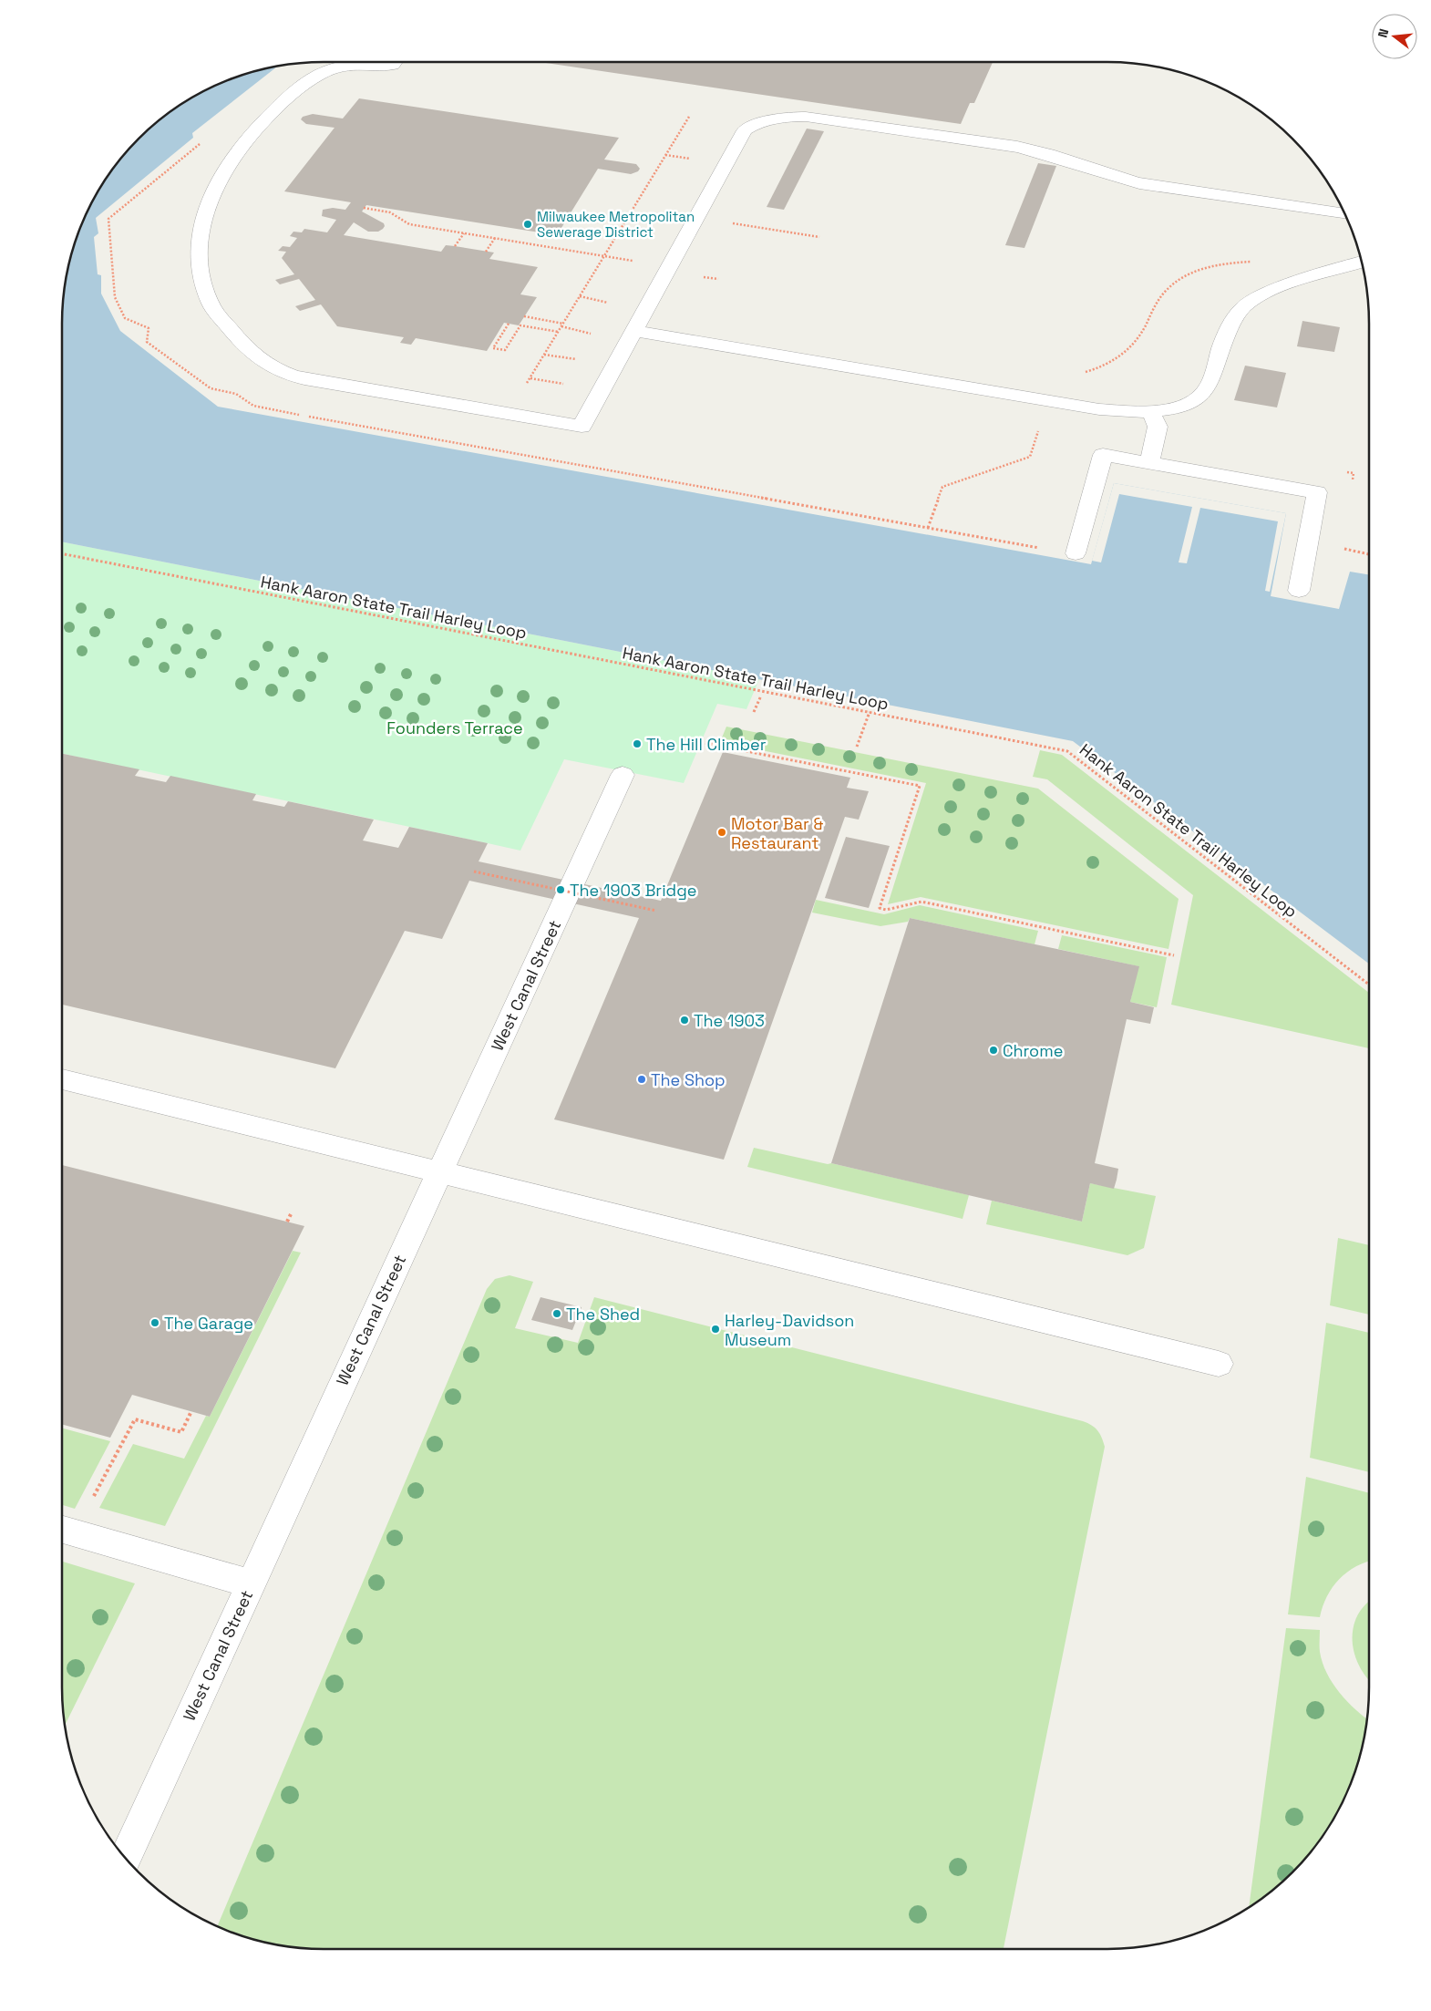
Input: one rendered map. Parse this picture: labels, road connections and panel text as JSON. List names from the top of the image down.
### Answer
{
  "streets": {
    "lane": ["West Canal Street"],
    "path": ["Hank Aaron State Trail Harley Loop"]
  },
  "parks": ["Founders Terrace"],
  "places": [
    "Milwaukee Metropolitan Sewerage District",
    "The Hill Climber",
    "Motor Bar & Restaurant",
    "The 1903 Bridge",
    "The 1903",
    "Chrome",
    "The Shop",
    "The Shed",
    "The Garage",
    "Harley-Davidson Museum"
  ],
  "north": "left"
}
